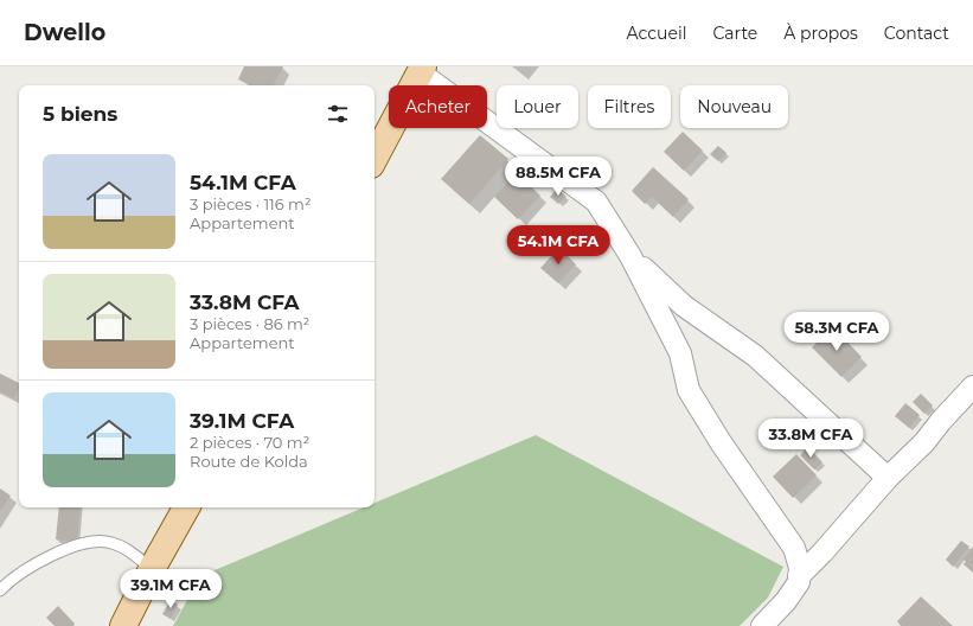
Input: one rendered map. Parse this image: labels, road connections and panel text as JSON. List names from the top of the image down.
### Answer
{
  "page": {
    "header": "Dwello",
    "nav": [
      "Accueil",
      "Carte",
      "À propos",
      "Contact"
    ],
    "chip": [
      "Acheter",
      "Louer",
      "Filtres",
      "Nouveau"
    ],
    "heading": "5 biens",
    "list": [
      {
        "name": "54.1M CFA",
        "note": "3 pièces · 116 m² · Appartement"
      },
      {
        "name": "33.8M CFA",
        "note": "3 pièces · 86 m² · Appartement"
      },
      {
        "name": "39.1M CFA",
        "note": "2 pièces · 70 m² · Route de Kolda"
      }
    ],
    "price": [
      "88.5M CFA",
      "54.1M CFA",
      "58.3M CFA",
      "33.8M CFA",
      "39.1M CFA"
    ]
  }
}
